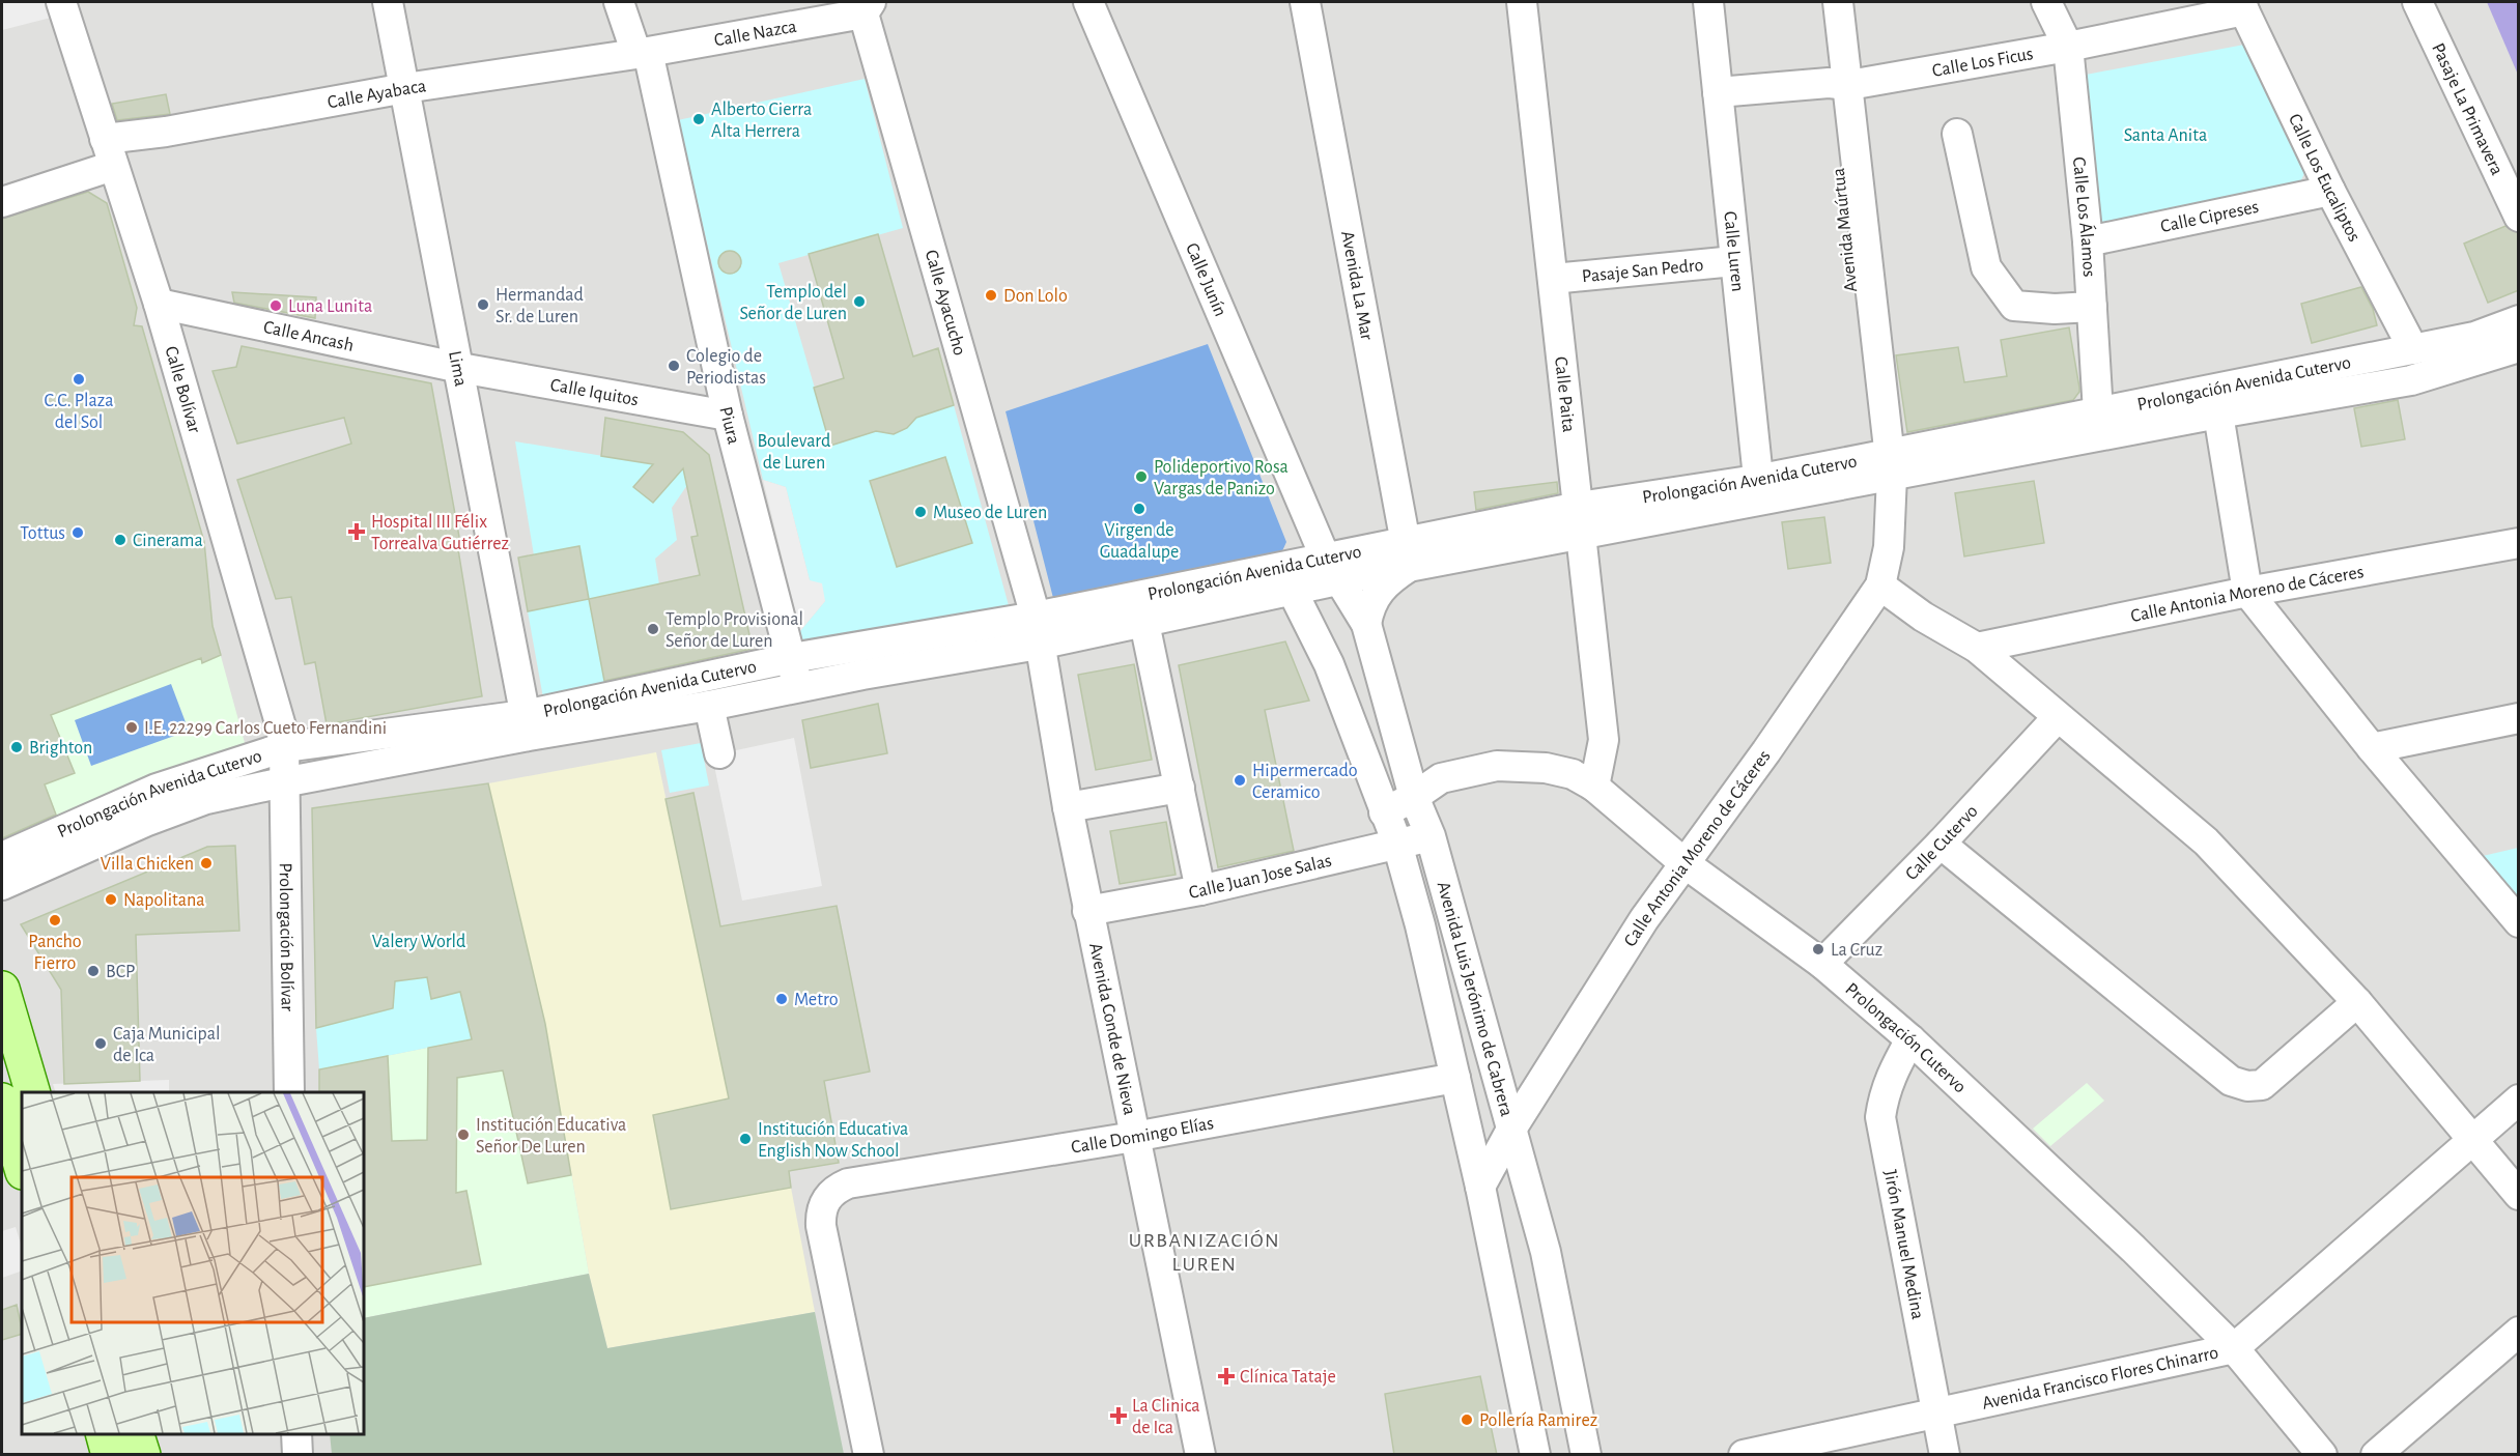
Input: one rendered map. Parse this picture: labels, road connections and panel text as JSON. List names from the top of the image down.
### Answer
{
  "streets": {
    "street": [
      "Calle Nazca",
      "Calle Los Ficus",
      "Calle Ayabaca",
      "Pasaje La Primavera",
      "Calle Los Eucaliptos",
      "Calle Los Álamos",
      "Calle Cipreses",
      "Avenida Maúrtua",
      "Calle Luren",
      "Pasaje San Pedro",
      "Calle Junín",
      "Avenida La Mar",
      "Calle Ayacucho",
      "Calle Ancash",
      "Lima",
      "Prolongación Avenida Cutervo",
      "Calle Bolívar",
      "Calle Iquitos",
      "Calle Paita",
      "Piura",
      "Calle Antonia Moreno de Cáceres",
      "Calle Cutervo",
      "Calle Juan Jose Salas",
      "Prolongación Bolívar",
      "Avenida Luis Jerónimo de Cabrera",
      "Avenida Conde de Nieva",
      "Prolongación Cutervo",
      "Calle Domingo Elías",
      "Jirón Manuel Medina",
      "Avenida Francisco Flores Chinarro"
    ]
  },
  "crossings": [
    ["Calle Nazca", "Calle Ayabaca"],
    ["Calle Nazca", "Calle Ayacucho"],
    ["Calle Nazca", "Piura"],
    ["Calle Los Ficus", "Calle Los Eucaliptos"],
    ["Calle Los Ficus", "Calle Los Álamos"],
    ["Calle Los Ficus", "Avenida Maúrtua"],
    ["Calle Los Ficus", "Calle Luren"],
    ["Calle Ayabaca", "Lima"],
    ["Calle Ayabaca", "Calle Bolívar"],
    ["Calle Ayabaca", "Piura"],
    ["Calle Los Eucaliptos", "Calle Cipreses"],
    ["Calle Los Eucaliptos", "Prolongación Avenida Cutervo"],
    ["Calle Los Álamos", "Calle Cipreses"],
    ["Calle Los Álamos", "Prolongación Avenida Cutervo"],
    ["Avenida Maúrtua", "Prolongación Avenida Cutervo"],
    ["Avenida Maúrtua", "Calle Antonia Moreno de Cáceres"],
    ["Calle Luren", "Pasaje San Pedro"],
    ["Calle Luren", "Prolongación Avenida Cutervo"],
    ["Pasaje San Pedro", "Calle Paita"],
    ["Calle Junín", "Prolongación Avenida Cutervo"],
    ["Calle Junín", "Avenida Luis Jerónimo de Cabrera"],
    ["Avenida La Mar", "Prolongación Avenida Cutervo"],
    ["Calle Ayacucho", "Prolongación Avenida Cutervo"],
    ["Calle Ayacucho", "Avenida Conde de Nieva"],
    ["Calle Ancash", "Lima"],
    ["Calle Ancash", "Calle Bolívar"],
    ["Calle Ancash", "Calle Iquitos"],
    ["Lima", "Prolongación Avenida Cutervo"],
    ["Lima", "Calle Iquitos"],
    ["Prolongación Avenida Cutervo", "Calle Bolívar"],
    ["Prolongación Avenida Cutervo", "Calle Paita"],
    ["Prolongación Avenida Cutervo", "Piura"],
    ["Prolongación Avenida Cutervo", "Calle Antonia Moreno de Cáceres"],
    ["Prolongación Avenida Cutervo", "Prolongación Bolívar"],
    ["Prolongación Avenida Cutervo", "Avenida Luis Jerónimo de Cabrera"],
    ["Prolongación Avenida Cutervo", "Avenida Conde de Nieva"],
    ["Calle Bolívar", "Prolongación Bolívar"],
    ["Calle Iquitos", "Piura"],
    ["Calle Paita", "Prolongación Cutervo"],
    ["Calle Antonia Moreno de Cáceres", "Avenida Luis Jerónimo de Cabrera"],
    ["Calle Antonia Moreno de Cáceres", "Prolongación Cutervo"],
    ["Calle Cutervo", "Prolongación Cutervo"],
    ["Calle Juan Jose Salas", "Avenida Luis Jerónimo de Cabrera"],
    ["Calle Juan Jose Salas", "Avenida Conde de Nieva"],
    ["Avenida Luis Jerónimo de Cabrera", "Prolongación Cutervo"],
    ["Avenida Luis Jerónimo de Cabrera", "Calle Domingo Elías"],
    ["Avenida Conde de Nieva", "Calle Domingo Elías"],
    ["Prolongación Cutervo", "Jirón Manuel Medina"],
    ["Prolongación Cutervo", "Avenida Francisco Flores Chinarro"],
    ["Jirón Manuel Medina", "Avenida Francisco Flores Chinarro"]
  ],
  "districts": ["URBANIZACIÓN LUREN"],
  "parks": ["Santa Anita", "Boulevard de Luren", "Valery World"],
  "places": {
    "other": [
      "Alberto Cierra Alta Herrera",
      "Don Lolo",
      "Templo del Señor de Luren",
      "Hermandad Sr. de Luren",
      "Luna Lunita",
      "Colegio de Periodistas",
      "C.C. Plaza del Sol",
      "Polideportivo Rosa Vargas de Panizo",
      "Virgen de Guadalupe",
      "Museo de Luren",
      "Tottus",
      "Cinerama",
      "Templo Provisional Señor de Luren",
      "I.E. 22299 Carlos Cueto Fernandini",
      "Brighton",
      "Hipermercado Ceramico",
      "Villa Chicken",
      "Napolitana",
      "Pancho Fierro",
      "La Cruz",
      "BCP",
      "Metro",
      "Caja Municipal de Ica",
      "Institución Educativa Señor De Luren",
      "Institución Educativa English Now School",
      "Pollería Ramirez"
    ],
    "health": ["Hospital III Félix Torrealva Gutiérrez", "Clínica Tataje", "La Clinica de Ica"]
  }
}
